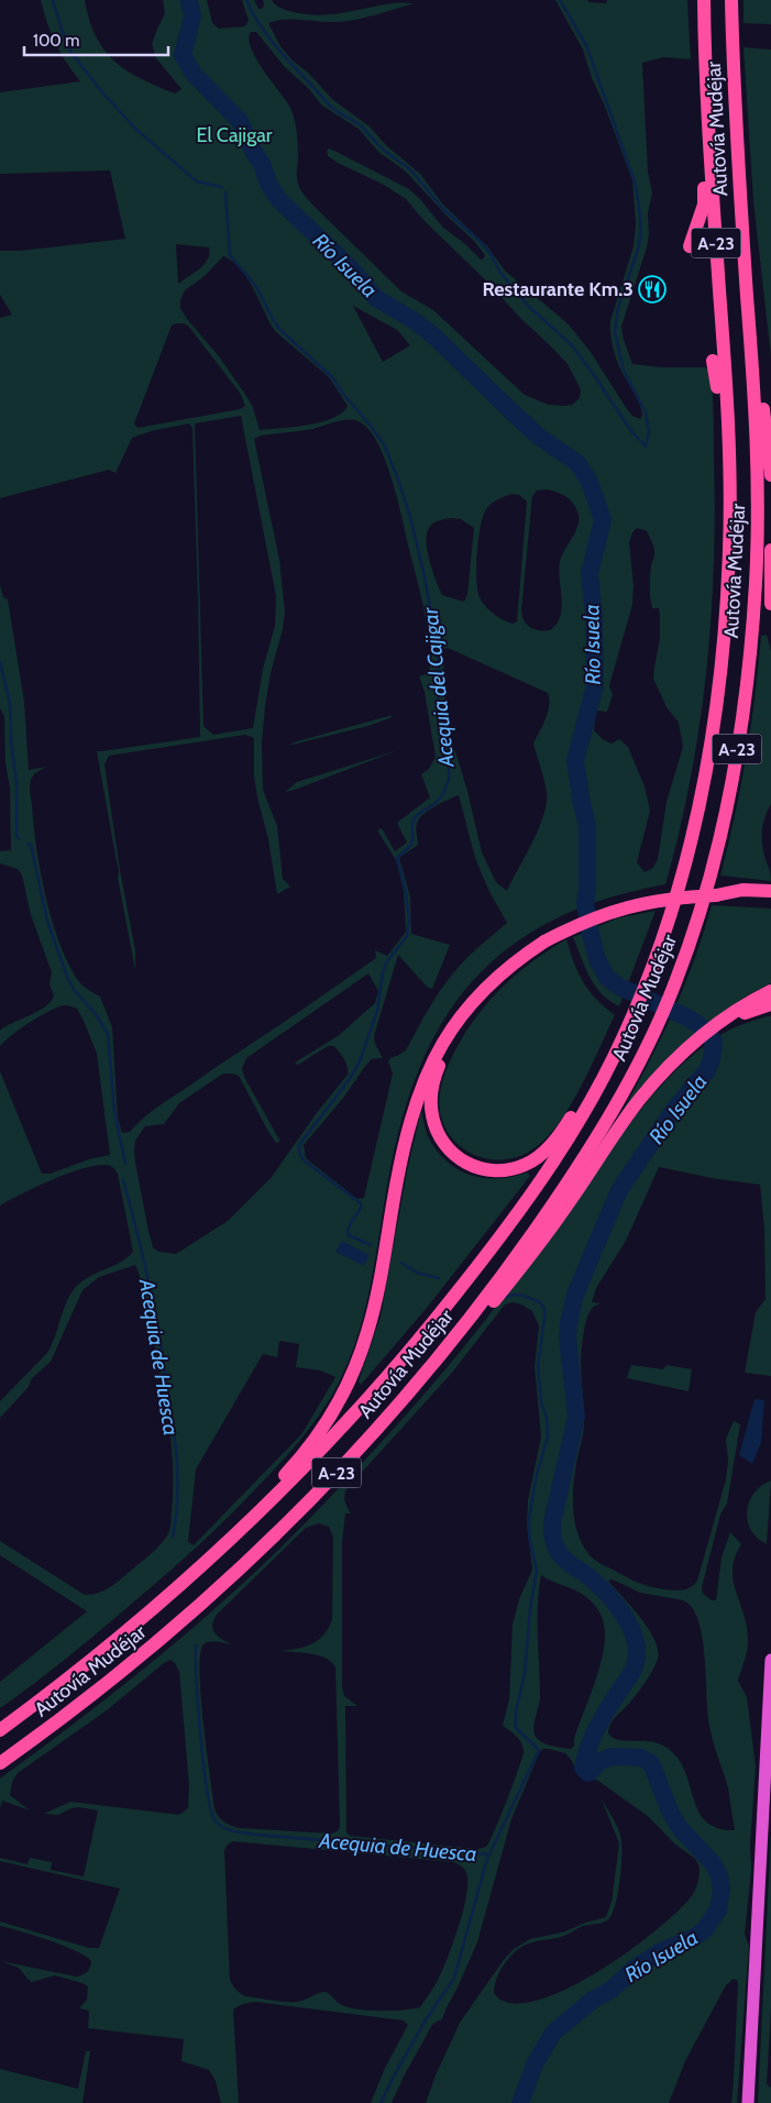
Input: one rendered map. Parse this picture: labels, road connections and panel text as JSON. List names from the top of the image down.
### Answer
{
  "streets": {
    "highway": ["Autovía Mudéjar", "A-23"]
  },
  "water": ["Río Isuela", "Acequia del Cajigar", "Acequia de Huesca"],
  "parks": ["El Cajigar"],
  "places": {
    "restaurant": ["Restaurante Km.3"]
  },
  "scale_bar": "100 m"
}
